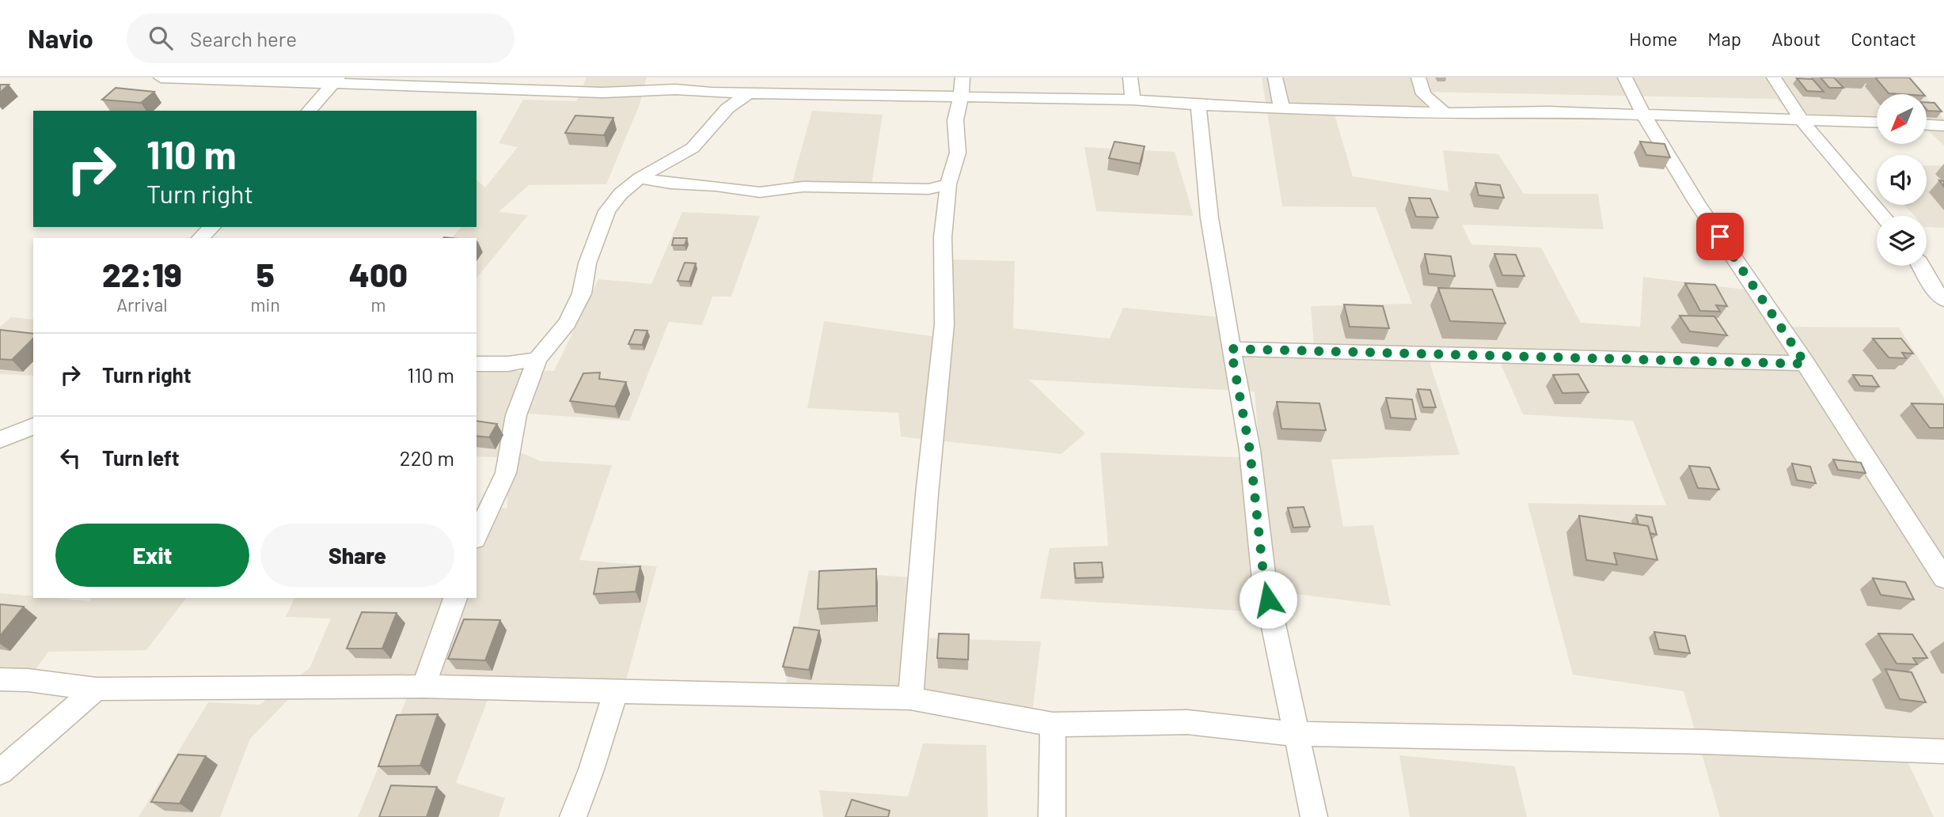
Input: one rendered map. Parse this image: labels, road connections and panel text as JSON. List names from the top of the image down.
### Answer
{
  "north": "bottom left",
  "page": {
    "header": "Navio",
    "search": "Search here",
    "nav": [
      "Home",
      "Map",
      "About",
      "Contact"
    ],
    "turn": ["110 m", "Turn right"],
    "eta": [
      "22:19",
      "Arrival",
      "5",
      "min",
      "400",
      "m"
    ],
    "list": [
      {
        "name": "Turn right",
        "value": "110 m"
      },
      {
        "name": "Turn left",
        "value": "220 m"
      }
    ],
    "buttons": ["Exit", "Share"]
  }
}
